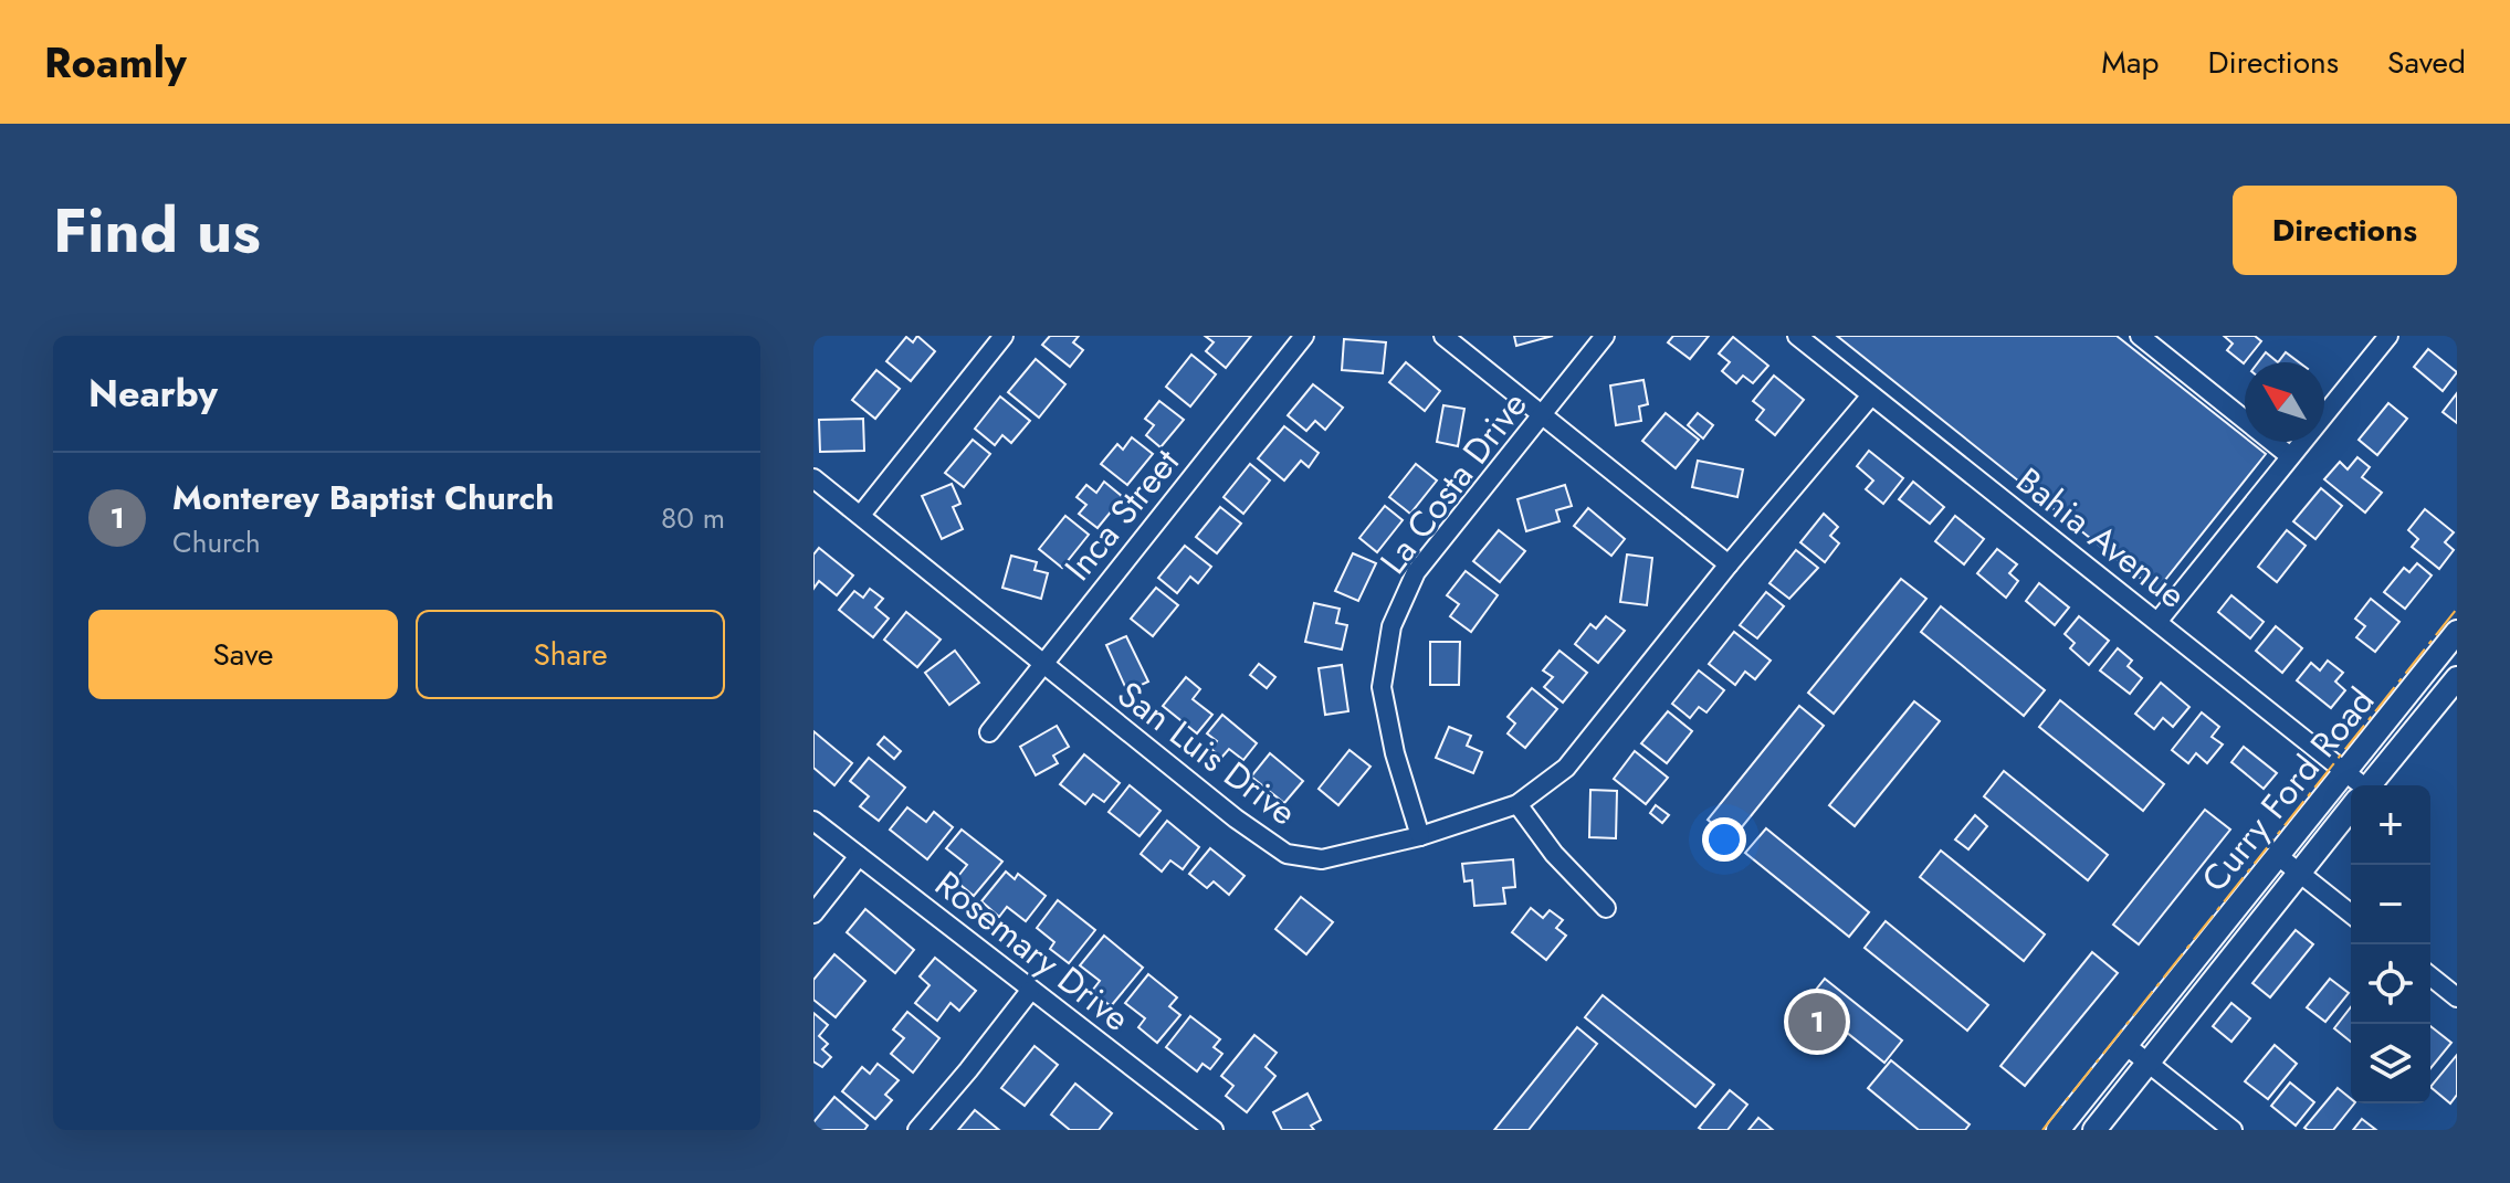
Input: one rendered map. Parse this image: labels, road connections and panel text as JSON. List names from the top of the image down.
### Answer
{
  "streets": {
    "main road": ["Curry Ford Road"],
    "street": [
      "La Costa Drive",
      "Inca Street",
      "Bahia Avenue",
      "San Luis Drive",
      "Rosemary Drive"
    ]
  },
  "crossings": [
    ["La Costa Drive", "San Luis Drive"],
    ["Inca Street", "San Luis Drive"],
    ["Bahia Avenue", "San Luis Drive"],
    ["Bahia Avenue", "Curry Ford Road"]
  ],
  "north": "top left",
  "page": {
    "header": "Roamly",
    "nav": ["Map", "Directions", "Saved"],
    "title": "Find us",
    "buttons": [
      "Directions",
      ["Save", "Share"]
    ],
    "heading": "Nearby",
    "list": [
      {
        "mark": "1",
        "name": "Monterey Baptist Church",
        "note": "Church",
        "value": "80 m"
      }
    ],
    "map_buttons": ["+", "−"],
    "pins": "1"
  }
}
